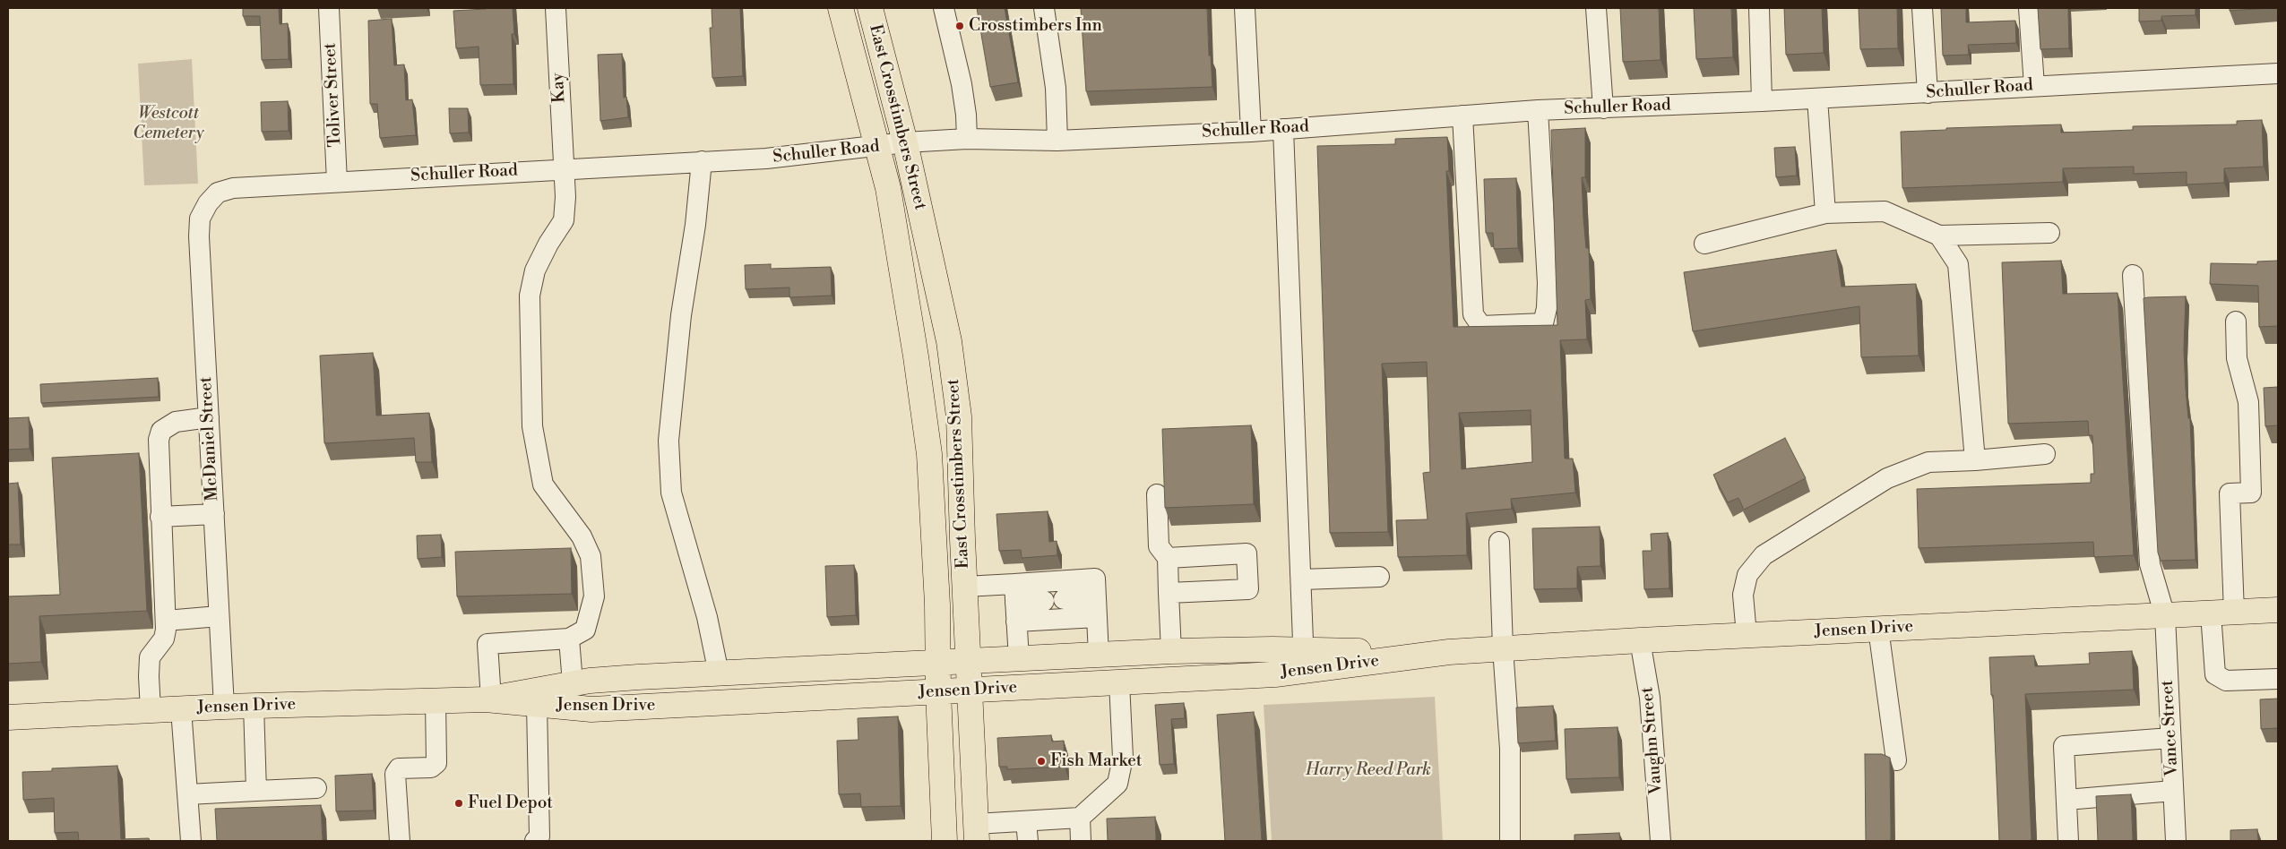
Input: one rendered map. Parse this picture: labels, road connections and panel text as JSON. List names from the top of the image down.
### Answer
{
  "streets": {
    "main road": ["East Crosstimbers Street", "Jensen Drive"],
    "street": [
      "Kay",
      "Schuller Road",
      "Toliver Street",
      "McDaniel Street",
      "Vance Street",
      "Vaughn Street"
    ]
  },
  "crossings": [
    ["Kay", "Schuller Road"],
    ["Schuller Road", "Toliver Street"],
    ["Schuller Road", "East Crosstimbers Street"],
    ["Schuller Road", "McDaniel Street"],
    ["East Crosstimbers Street", "Jensen Drive"],
    ["McDaniel Street", "Jensen Drive"],
    ["Jensen Drive", "Vance Street"],
    ["Jensen Drive", "Vaughn Street"]
  ],
  "parks": ["Westcott Cemetery", "Harry Reed Park"],
  "places": ["Crosstimbers Inn", "Fish Market", "Fuel Depot"]
}
